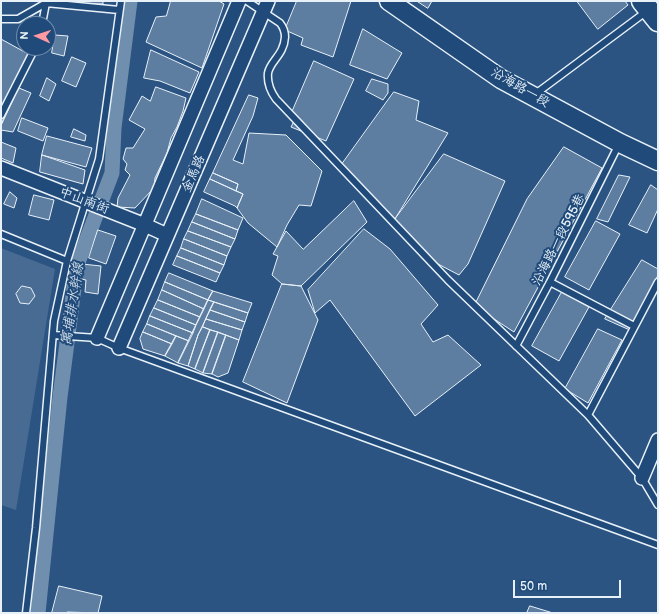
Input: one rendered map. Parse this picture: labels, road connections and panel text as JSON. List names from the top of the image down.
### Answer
{
  "streets": {
    "street": ["沿海路一段", "金馬路", "中山南街"],
    "lane": ["沿海路一段595巷"]
  },
  "crossings": [
    ["沿海路一段", "沿海路一段595巷"],
    ["金馬路", "中山南街"]
  ],
  "water": ["寓埔排水幹線"],
  "scale_bar": "50 m",
  "north": "left"
}
